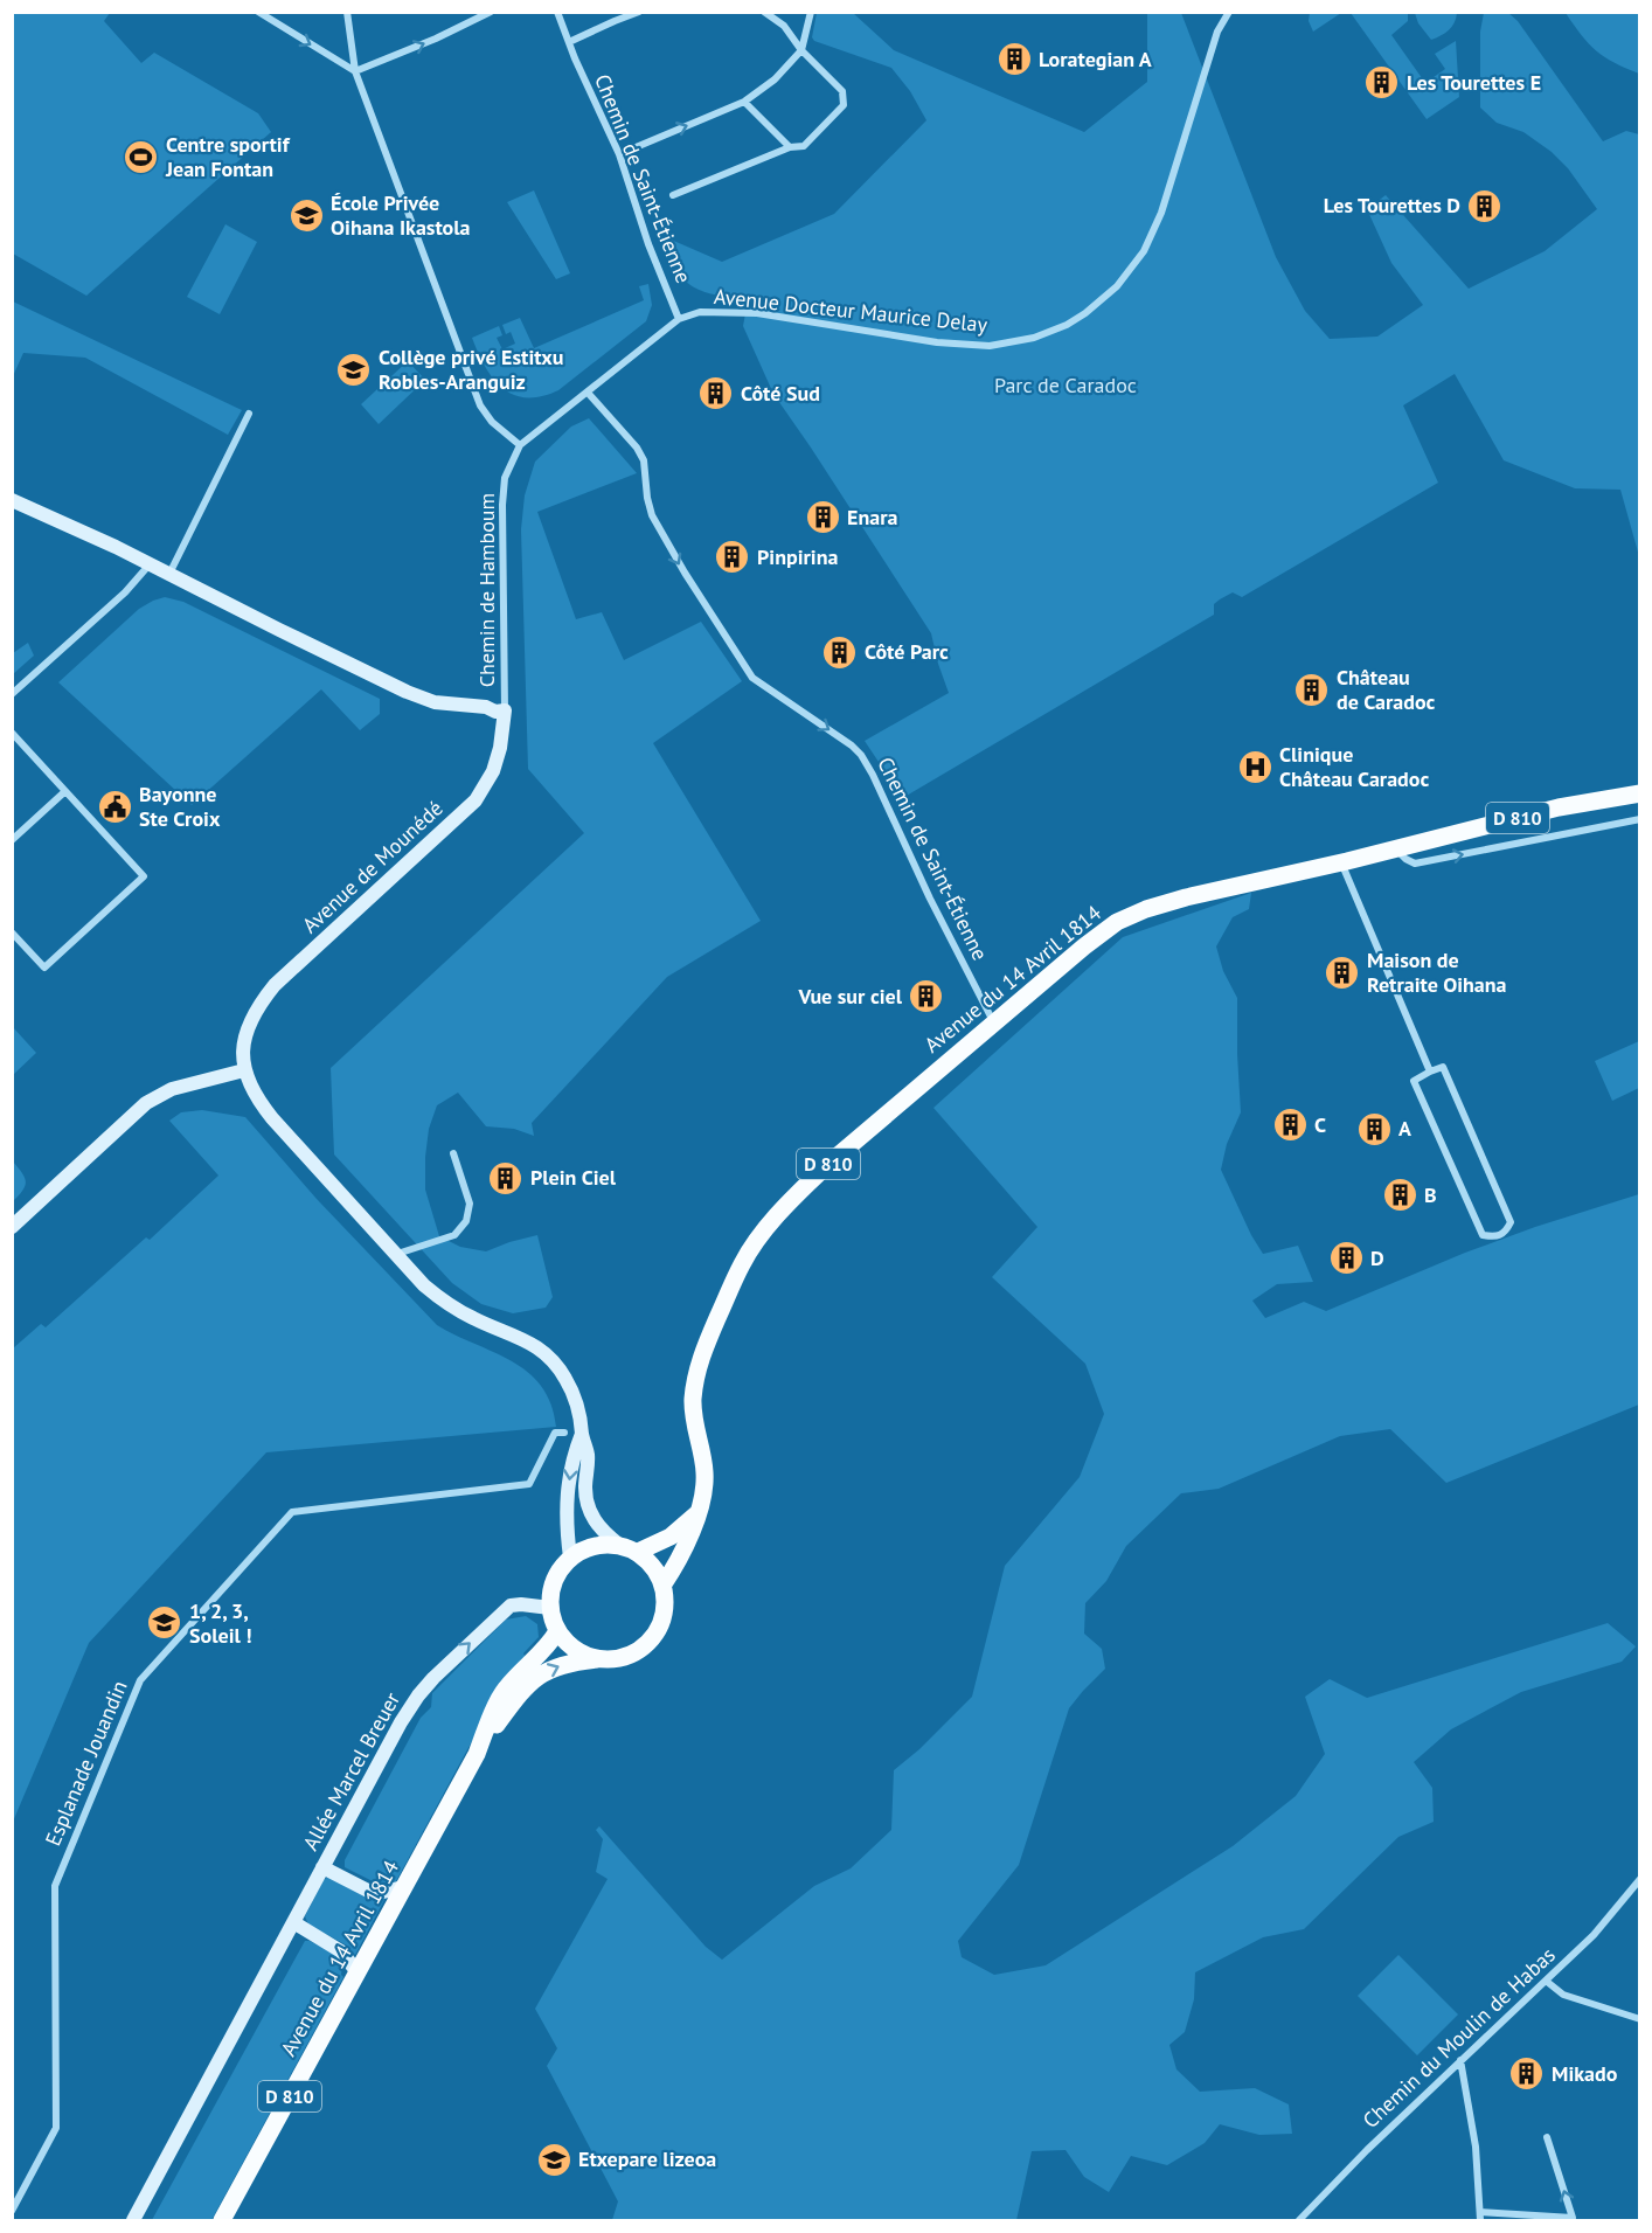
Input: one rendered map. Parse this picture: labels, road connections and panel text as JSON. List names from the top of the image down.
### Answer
{
  "streets": {
    "main road": ["D 810", "Avenue du 14 Avril 1814"],
    "street": [
      "Chemin de Saint-Étienne",
      "Avenue Docteur Maurice Delay",
      "Chemin de Hamboum",
      "Avenue de Mounédé",
      "Esplanade Jouandin",
      "Allée Marcel Breuer",
      "Chemin du Moulin de Habas"
    ]
  },
  "crossings": [
    ["Chemin de Saint-Étienne", "Avenue Docteur Maurice Delay"],
    ["Chemin de Saint-Étienne", "Avenue du 14 Avril 1814"],
    ["Avenue Docteur Maurice Delay", "Chemin de Hamboum"],
    ["Chemin de Hamboum", "Avenue de Mounédé"],
    ["Avenue du 14 Avril 1814", "Allée Marcel Breuer"]
  ],
  "one_way": ["Chemin de Saint-Étienne", "Allée Marcel Breuer"],
  "parks": ["Parc de Caradoc"],
  "places": {
    "building": [
      "Lorategian A",
      "Les Tourettes E",
      "Les Tourettes D",
      "Côté Sud",
      "Enara",
      "Pinpirina",
      "Côté Parc",
      "Château de Caradoc",
      "Maison de Retraite Oihana",
      "Vue sur ciel",
      "C",
      "A",
      "Plein Ciel",
      "B",
      "D",
      "Mikado"
    ],
    "sports": ["Centre sportif Jean Fontan"],
    "school or university": [
      "École Privée Oihana Ikastola",
      "Collège privé Estitxu Robles-Aranguiz",
      "1, 2, 3, Soleil !",
      "Etxepare lizeoa"
    ],
    "hospital": ["Clinique Château Caradoc"],
    "public building": ["Bayonne Ste Croix"]
  }
}
